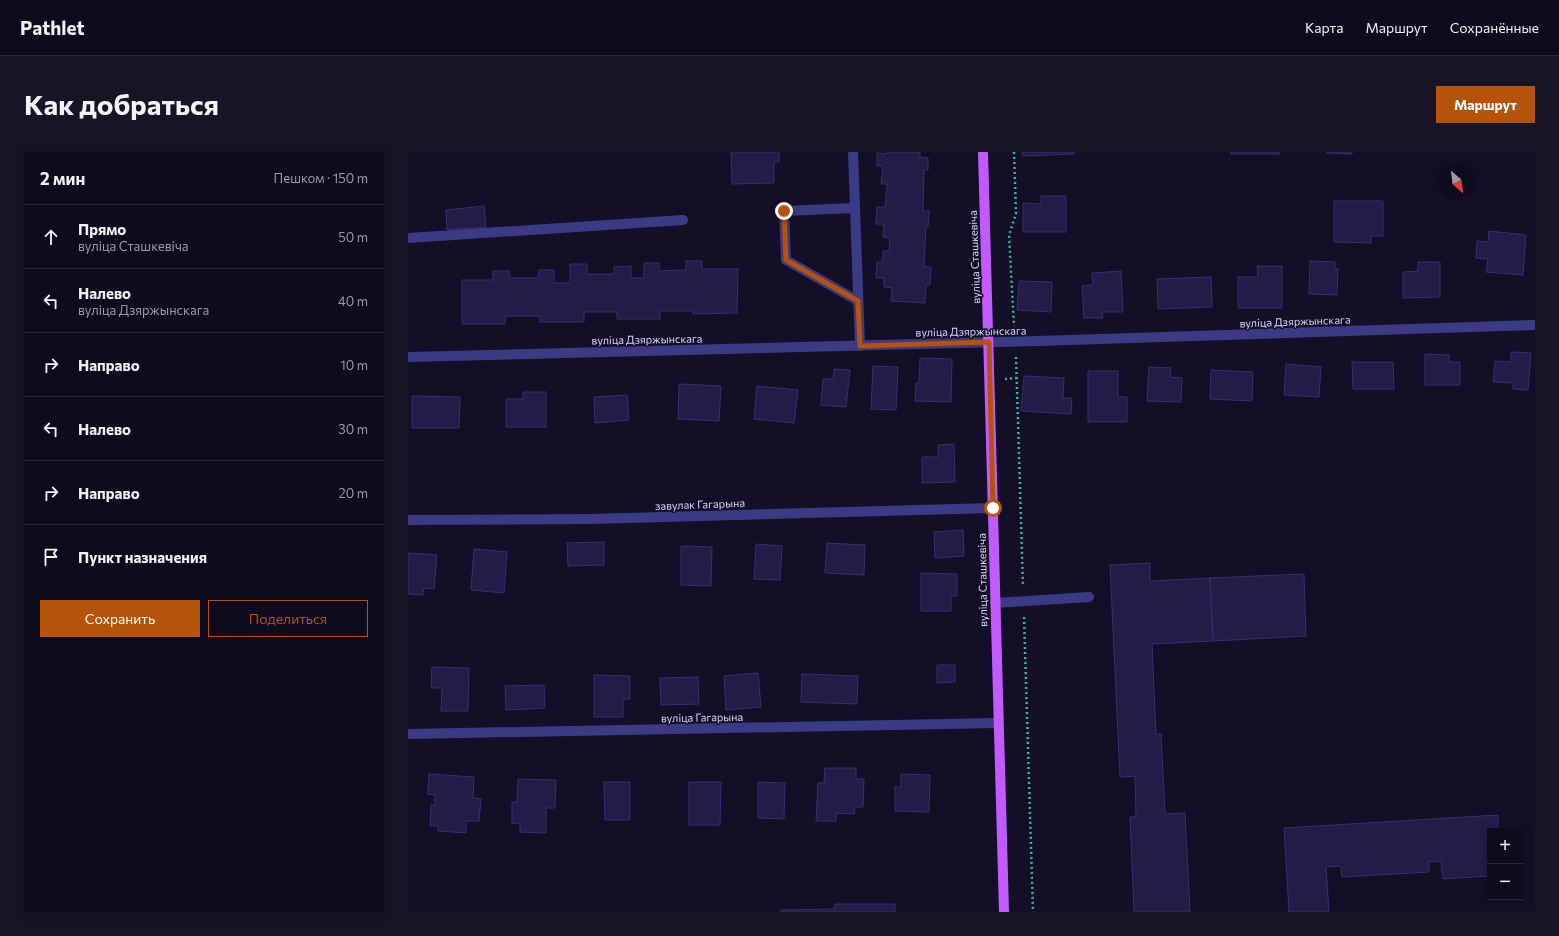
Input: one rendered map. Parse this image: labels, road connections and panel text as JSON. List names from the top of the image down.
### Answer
{
  "streets": {
    "main road": ["вуліца Сташкевіча"],
    "street": ["вуліца Дзяржынскага", "завулак Гагарына", "вуліца Гагарына"]
  },
  "crossings": [
    ["вуліца Сташкевіча", "вуліца Дзяржынскага"],
    ["вуліца Сташкевіча", "завулак Гагарына"],
    ["вуліца Сташкевіча", "вуліца Гагарына"]
  ],
  "north": "bottom right",
  "page": {
    "header": "Pathlet",
    "nav": ["Карта", "Маршрут", "Сохранённые"],
    "buttons": [
      "Маршрут",
      ["Сохранить", "Поделиться"]
    ],
    "title": "Как добраться",
    "heading": ["2 мин", "Пешком · 150 m"],
    "list": [
      ["Прямо", "вуліца Сташкевіча", "50 m"],
      ["Налево", "вуліца Дзяржынскага", "40 m"],
      ["Направо", "10 m"],
      ["Налево", "30 m"],
      ["Направо", "20 m"],
      "Пункт назначения"
    ],
    "map_buttons": ["+", "−"]
  }
}
